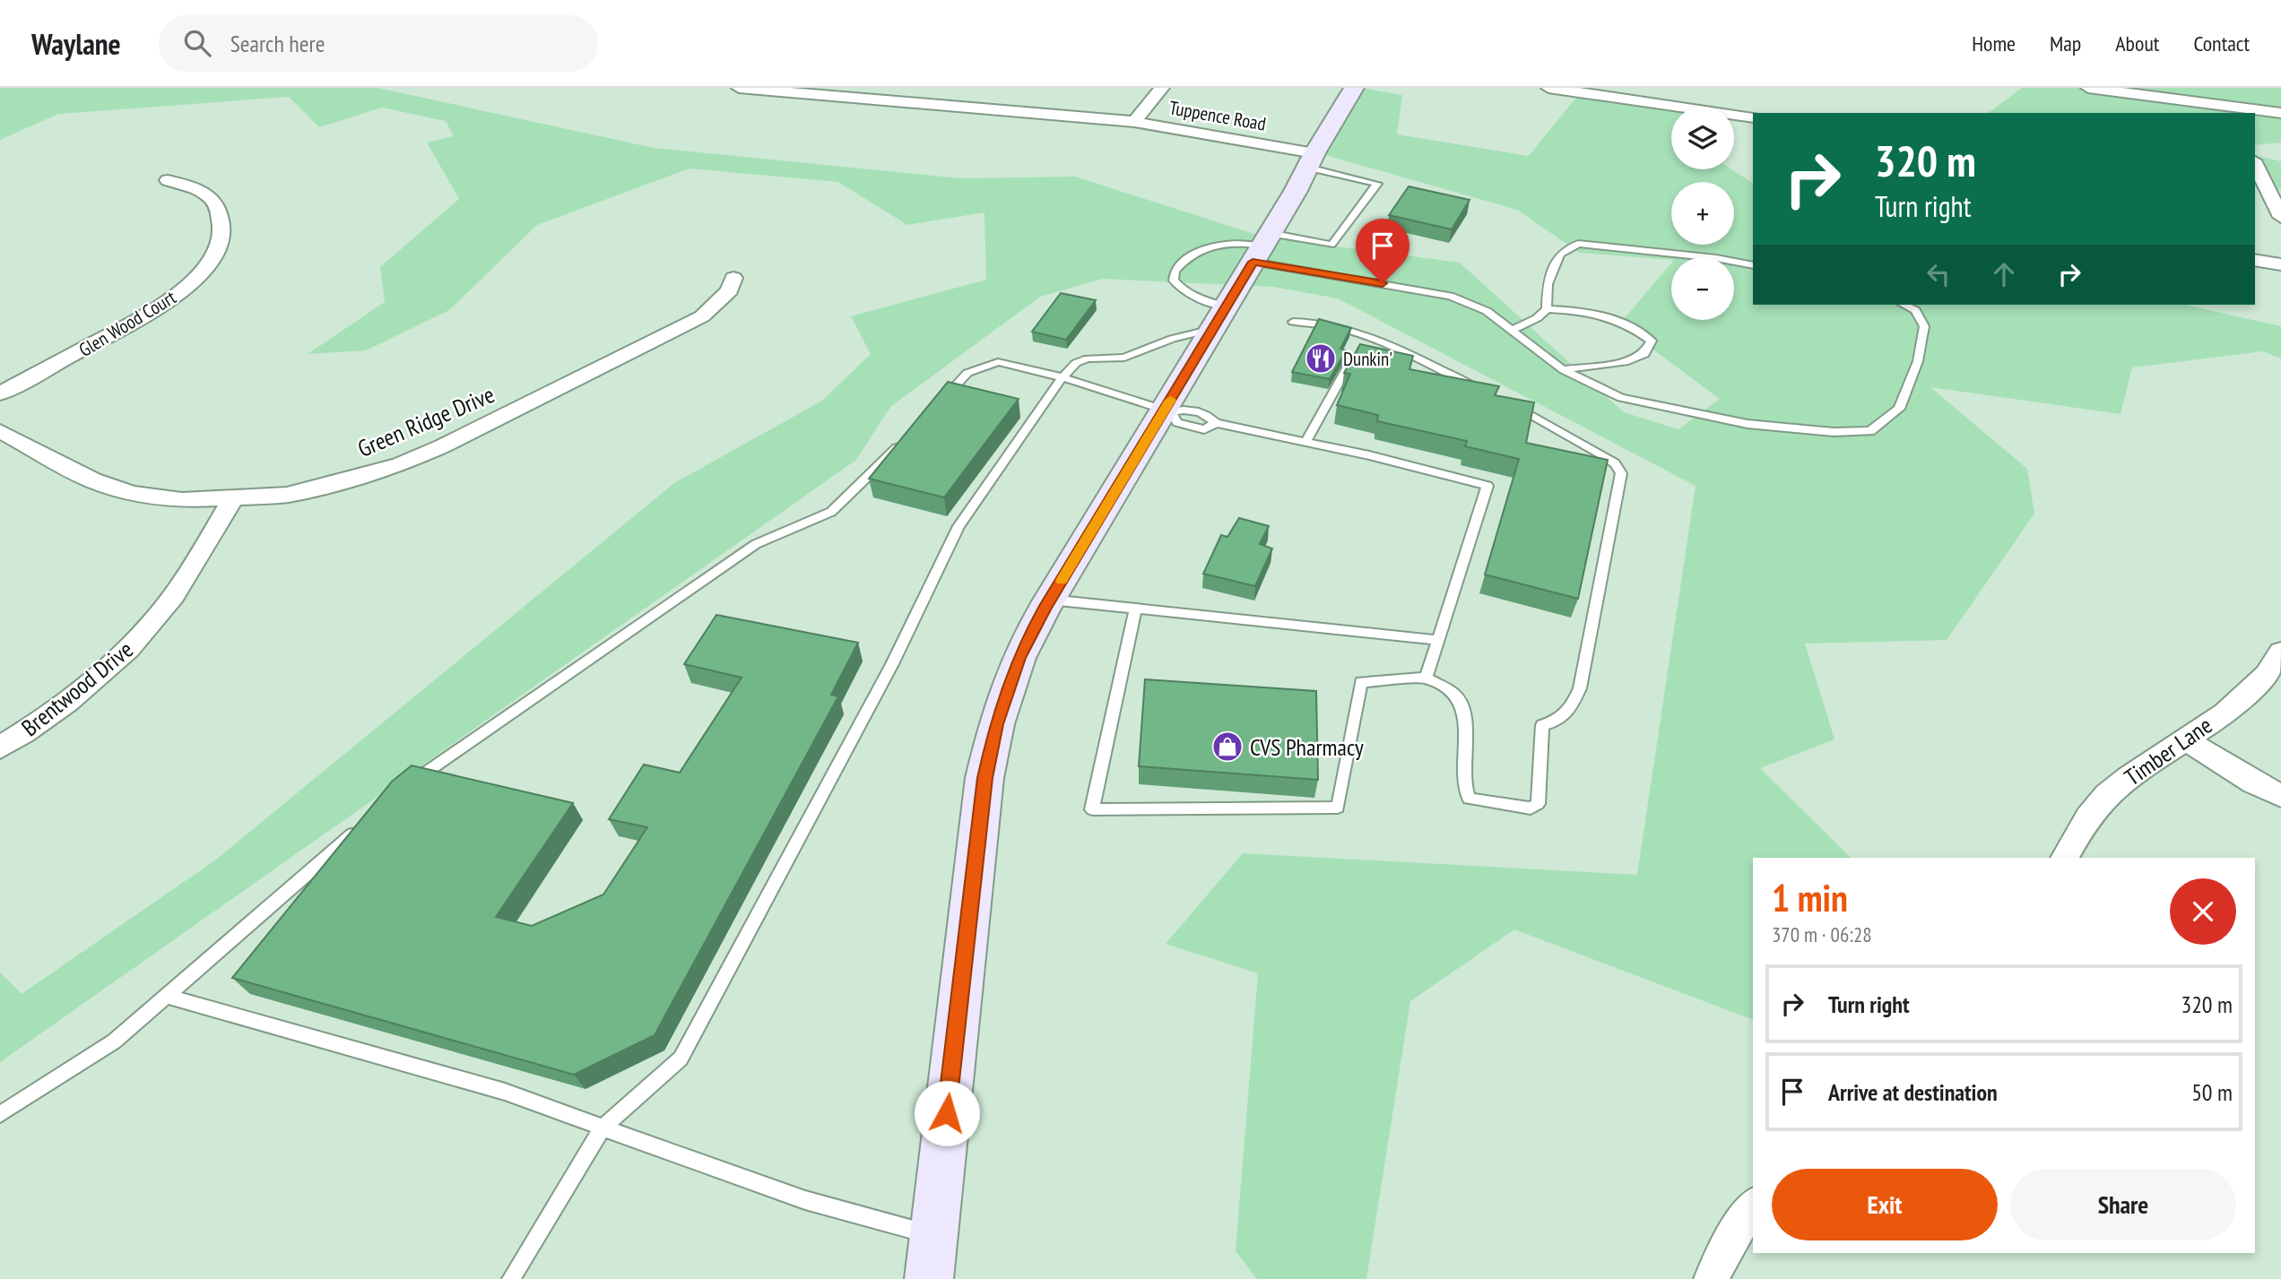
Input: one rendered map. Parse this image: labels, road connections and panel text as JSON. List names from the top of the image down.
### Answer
{
  "streets": {
    "street": [
      "Tuppence Road",
      "Glen Wood Court",
      "Green Ridge Drive",
      "Brentwood Drive",
      "Timber Lane"
    ]
  },
  "crossings": [
    ["Green Ridge Drive", "Brentwood Drive"]
  ],
  "places": {
    "restaurant": ["Dunkin'"],
    "shop": ["CVS Pharmacy"]
  },
  "page": {
    "header": "Waylane",
    "search": "Search here",
    "nav": [
      "Home",
      "Map",
      "About",
      "Contact"
    ],
    "map_buttons": ["+", "−"],
    "turn": ["320 m", "Turn right"],
    "heading": ["1 min", "370 m · 06:28"],
    "list": [
      {
        "name": "Turn right",
        "value": "320 m"
      },
      {
        "name": "Arrive at destination",
        "value": "50 m"
      }
    ],
    "buttons": ["Exit", "Share"]
  }
}
